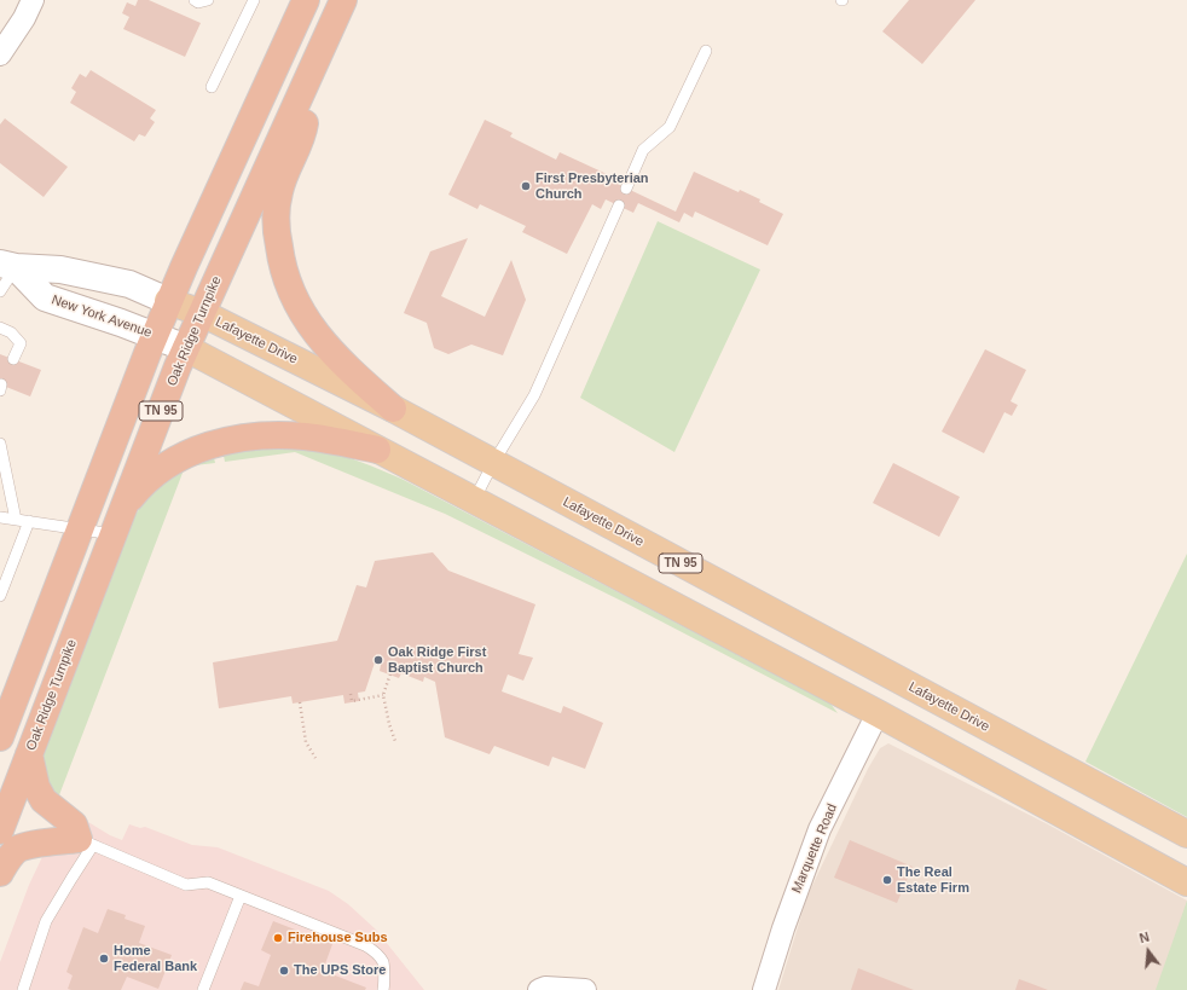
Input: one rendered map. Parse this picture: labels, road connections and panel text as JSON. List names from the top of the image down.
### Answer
{
  "streets": {
    "highway": ["Oak Ridge Turnpike", "TN 95"],
    "main road": ["Lafayette Drive"],
    "street": ["New York Avenue", "Marquette Road"]
  },
  "crossings": [
    ["New York Avenue", "Oak Ridge Turnpike"],
    ["New York Avenue", "TN 95"],
    ["Oak Ridge Turnpike", "Lafayette Drive"],
    ["Lafayette Drive", "TN 95"]
  ],
  "places": [
    "First Presbyterian Church",
    "Oak Ridge First Baptist Church",
    "The Real Estate Firm",
    "Firehouse Subs",
    "Home Federal Bank",
    "The UPS Store"
  ],
  "north": "top"
}
